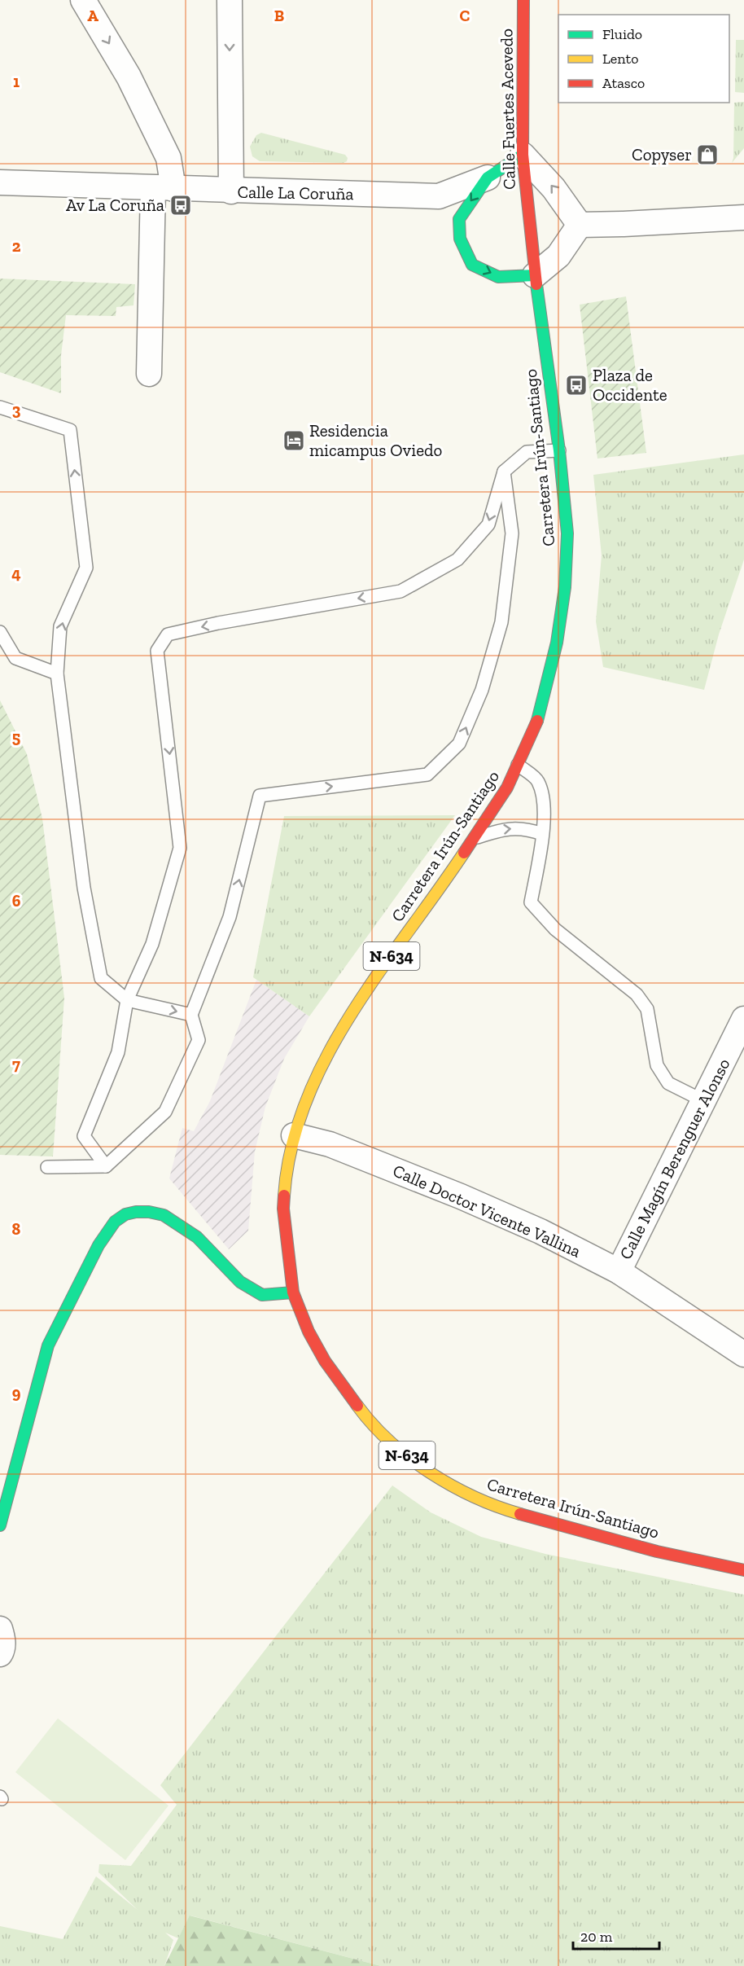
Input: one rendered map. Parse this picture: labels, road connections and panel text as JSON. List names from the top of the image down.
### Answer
{
  "streets": {
    "main road": ["Calle Fuertes Acevedo", "Carretera Irún-Santiago", "N-634"],
    "street": ["Calle La Coruña", "Calle Magín Berenguer Alonso", "Calle Doctor Vicente Vallina"]
  },
  "crossings": [
    ["Calle Fuertes Acevedo", "Carretera Irún-Santiago"],
    ["Carretera Irún-Santiago", "Calle Doctor Vicente Vallina"],
    ["Calle Magín Berenguer Alonso", "Calle Doctor Vicente Vallina"]
  ],
  "places": {
    "shop": ["Copyser"],
    "bus stop": ["Av La Coruña", "Plaza de Occidente"],
    "hotel": ["Residencia micampus Oviedo"]
  },
  "legend": ["Fluido", "Lento", "Atasco"],
  "scale_bar": "20 m",
  "grid": {
    "columns": ["A", "B", "C"],
    "rows": [
      "1",
      "2",
      "3",
      "4",
      "5",
      "6",
      "7",
      "8",
      "9"
    ]
  }
}
